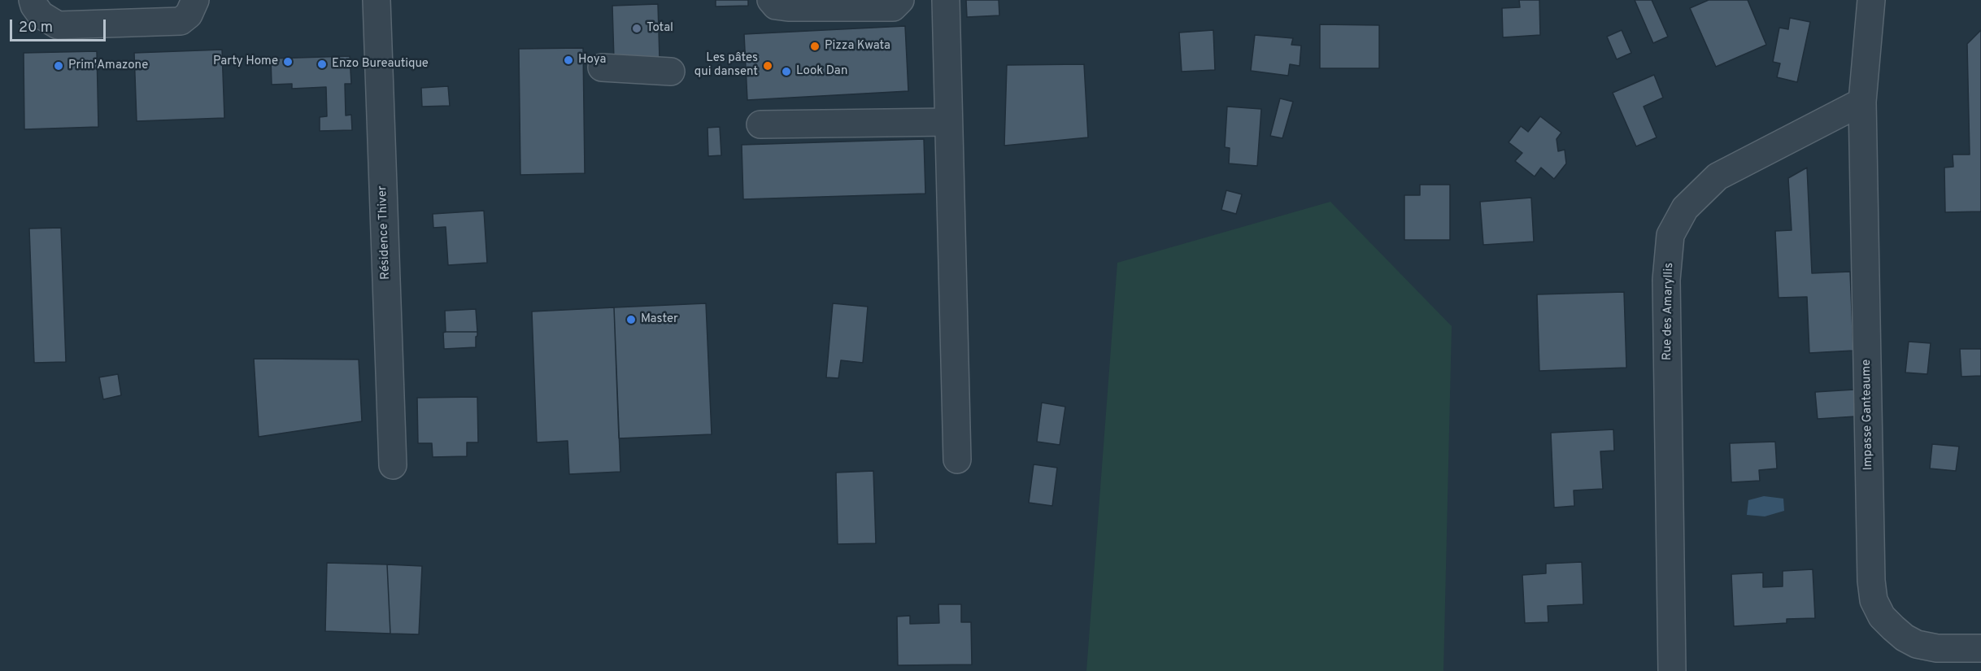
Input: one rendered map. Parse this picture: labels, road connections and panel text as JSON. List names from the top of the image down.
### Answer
{
  "streets": {
    "street": ["Résidence Thiver", "Rue des Amaryllis", "Impasse Ganteaume"]
  },
  "crossings": [
    ["Rue des Amaryllis", "Impasse Ganteaume"]
  ],
  "places": [
    "Total",
    "Pizza Kwata",
    "Hoya",
    "Party Home",
    "Enzo Bureautique",
    "Prim'Amazone",
    "Les pâtes qui dansent",
    "Look Dan",
    "Master"
  ],
  "scale_bar": "20 m"
}
